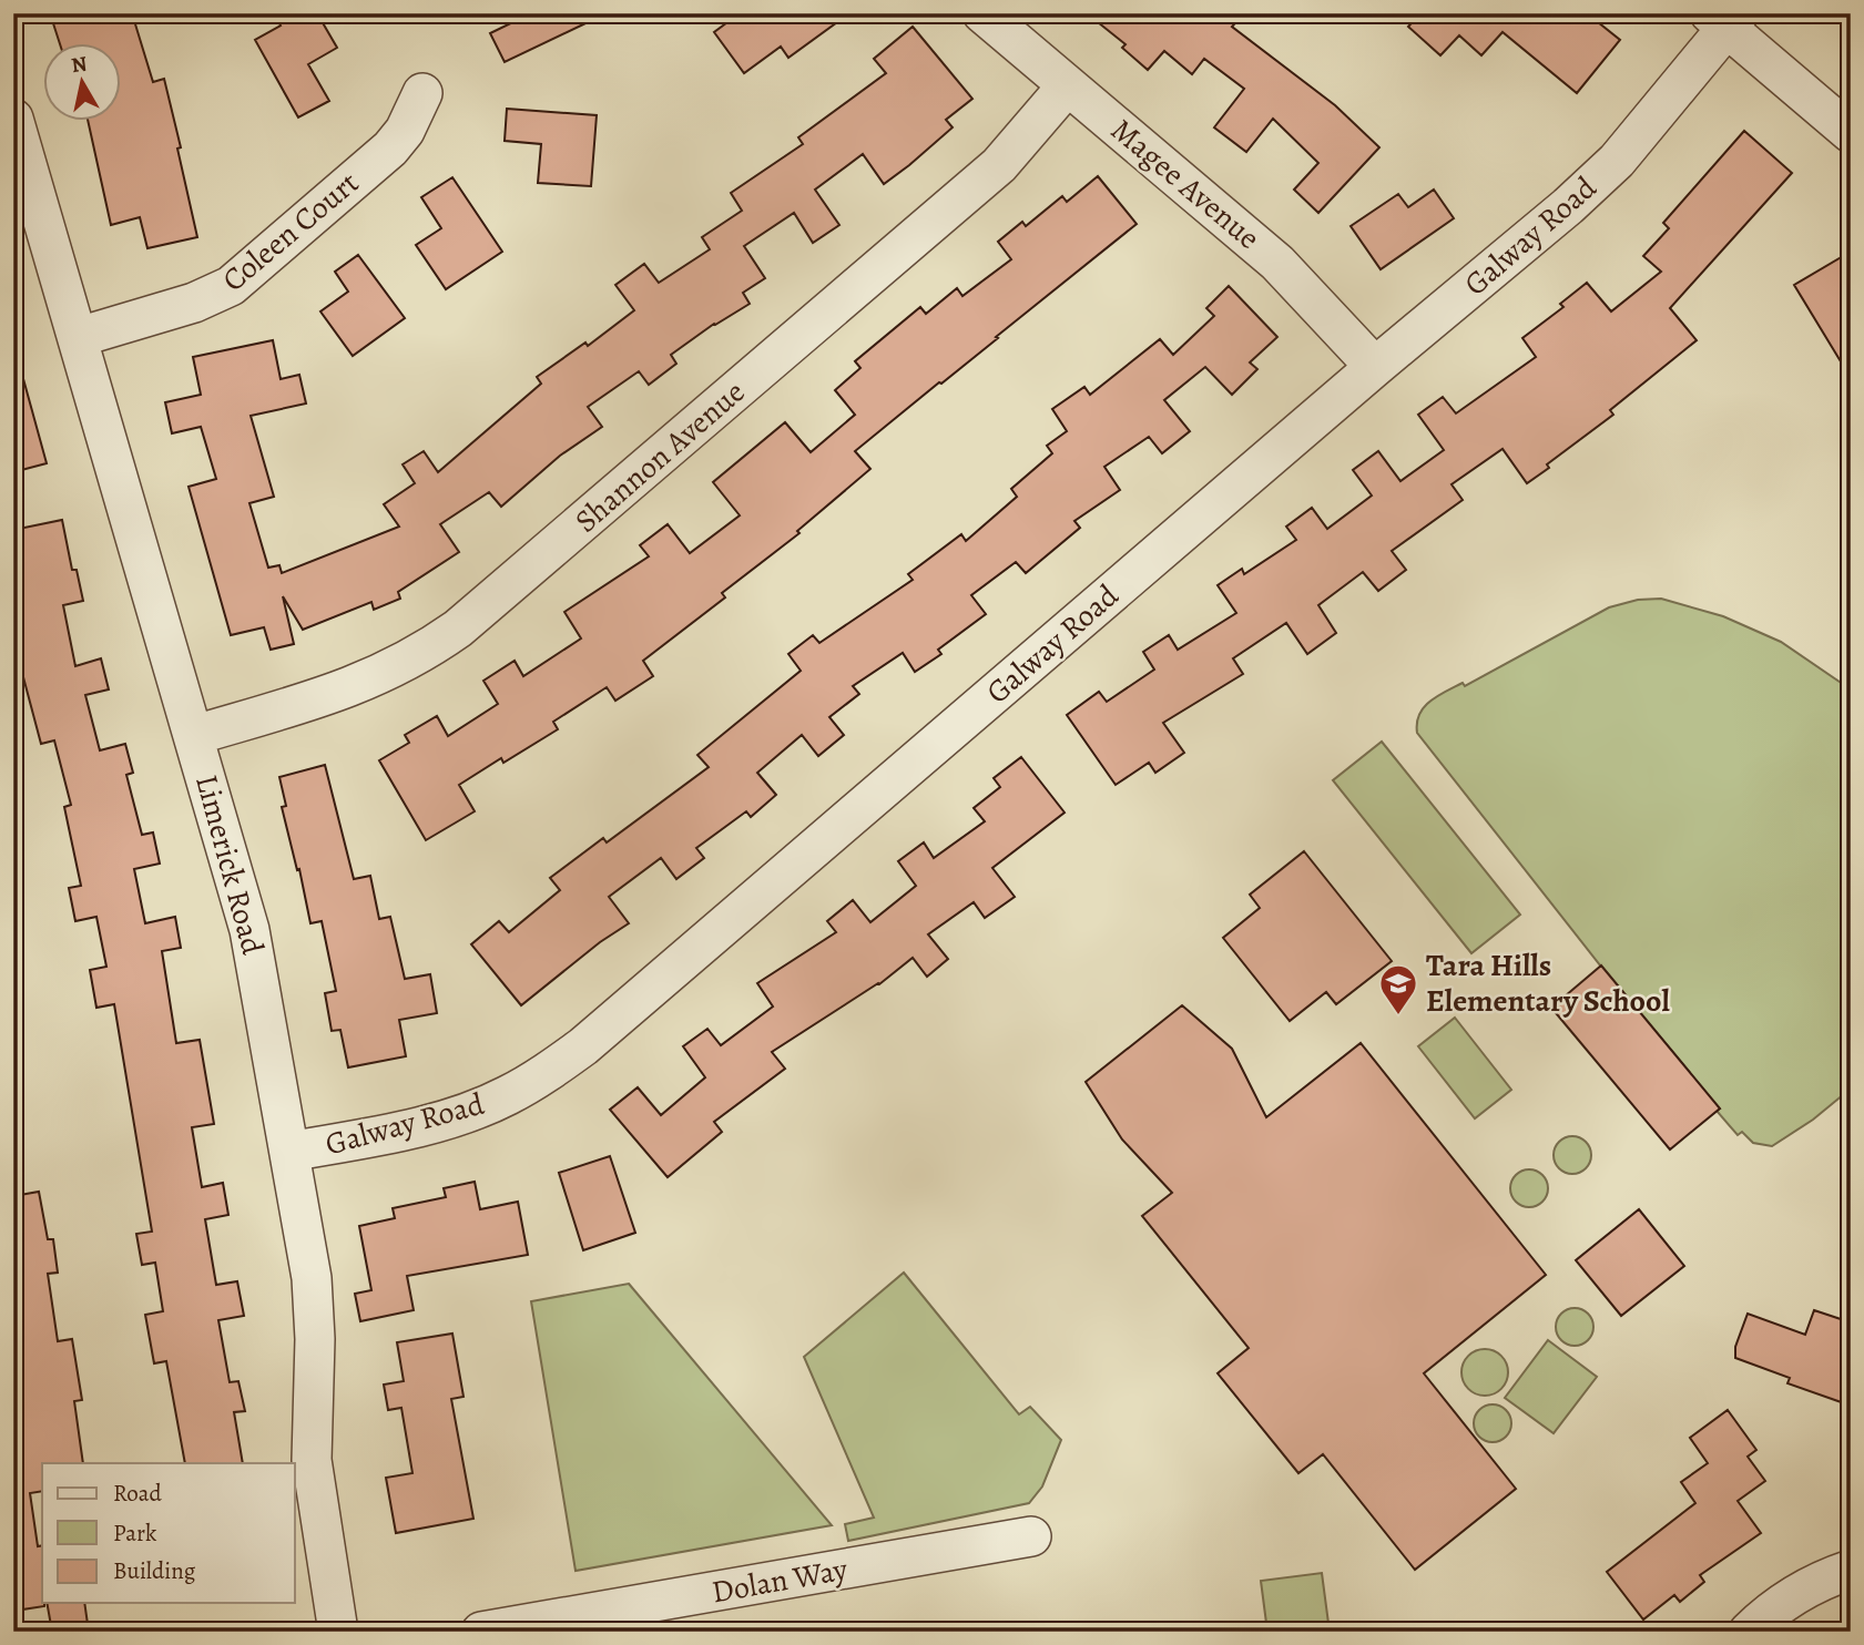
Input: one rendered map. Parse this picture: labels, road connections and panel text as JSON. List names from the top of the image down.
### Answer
{
  "streets": {
    "street": [
      "Magee Avenue",
      "Coleen Court",
      "Galway Road",
      "Shannon Avenue",
      "Limerick Road",
      "Dolan Way"
    ]
  },
  "crossings": [
    ["Magee Avenue", "Galway Road"],
    ["Magee Avenue", "Shannon Avenue"],
    ["Coleen Court", "Limerick Road"],
    ["Galway Road", "Limerick Road"],
    ["Shannon Avenue", "Limerick Road"]
  ],
  "places": {
    "school or university": ["Tara Hills Elementary School"]
  },
  "legend": ["Road", "Park", "Building"],
  "north": "top"
}
